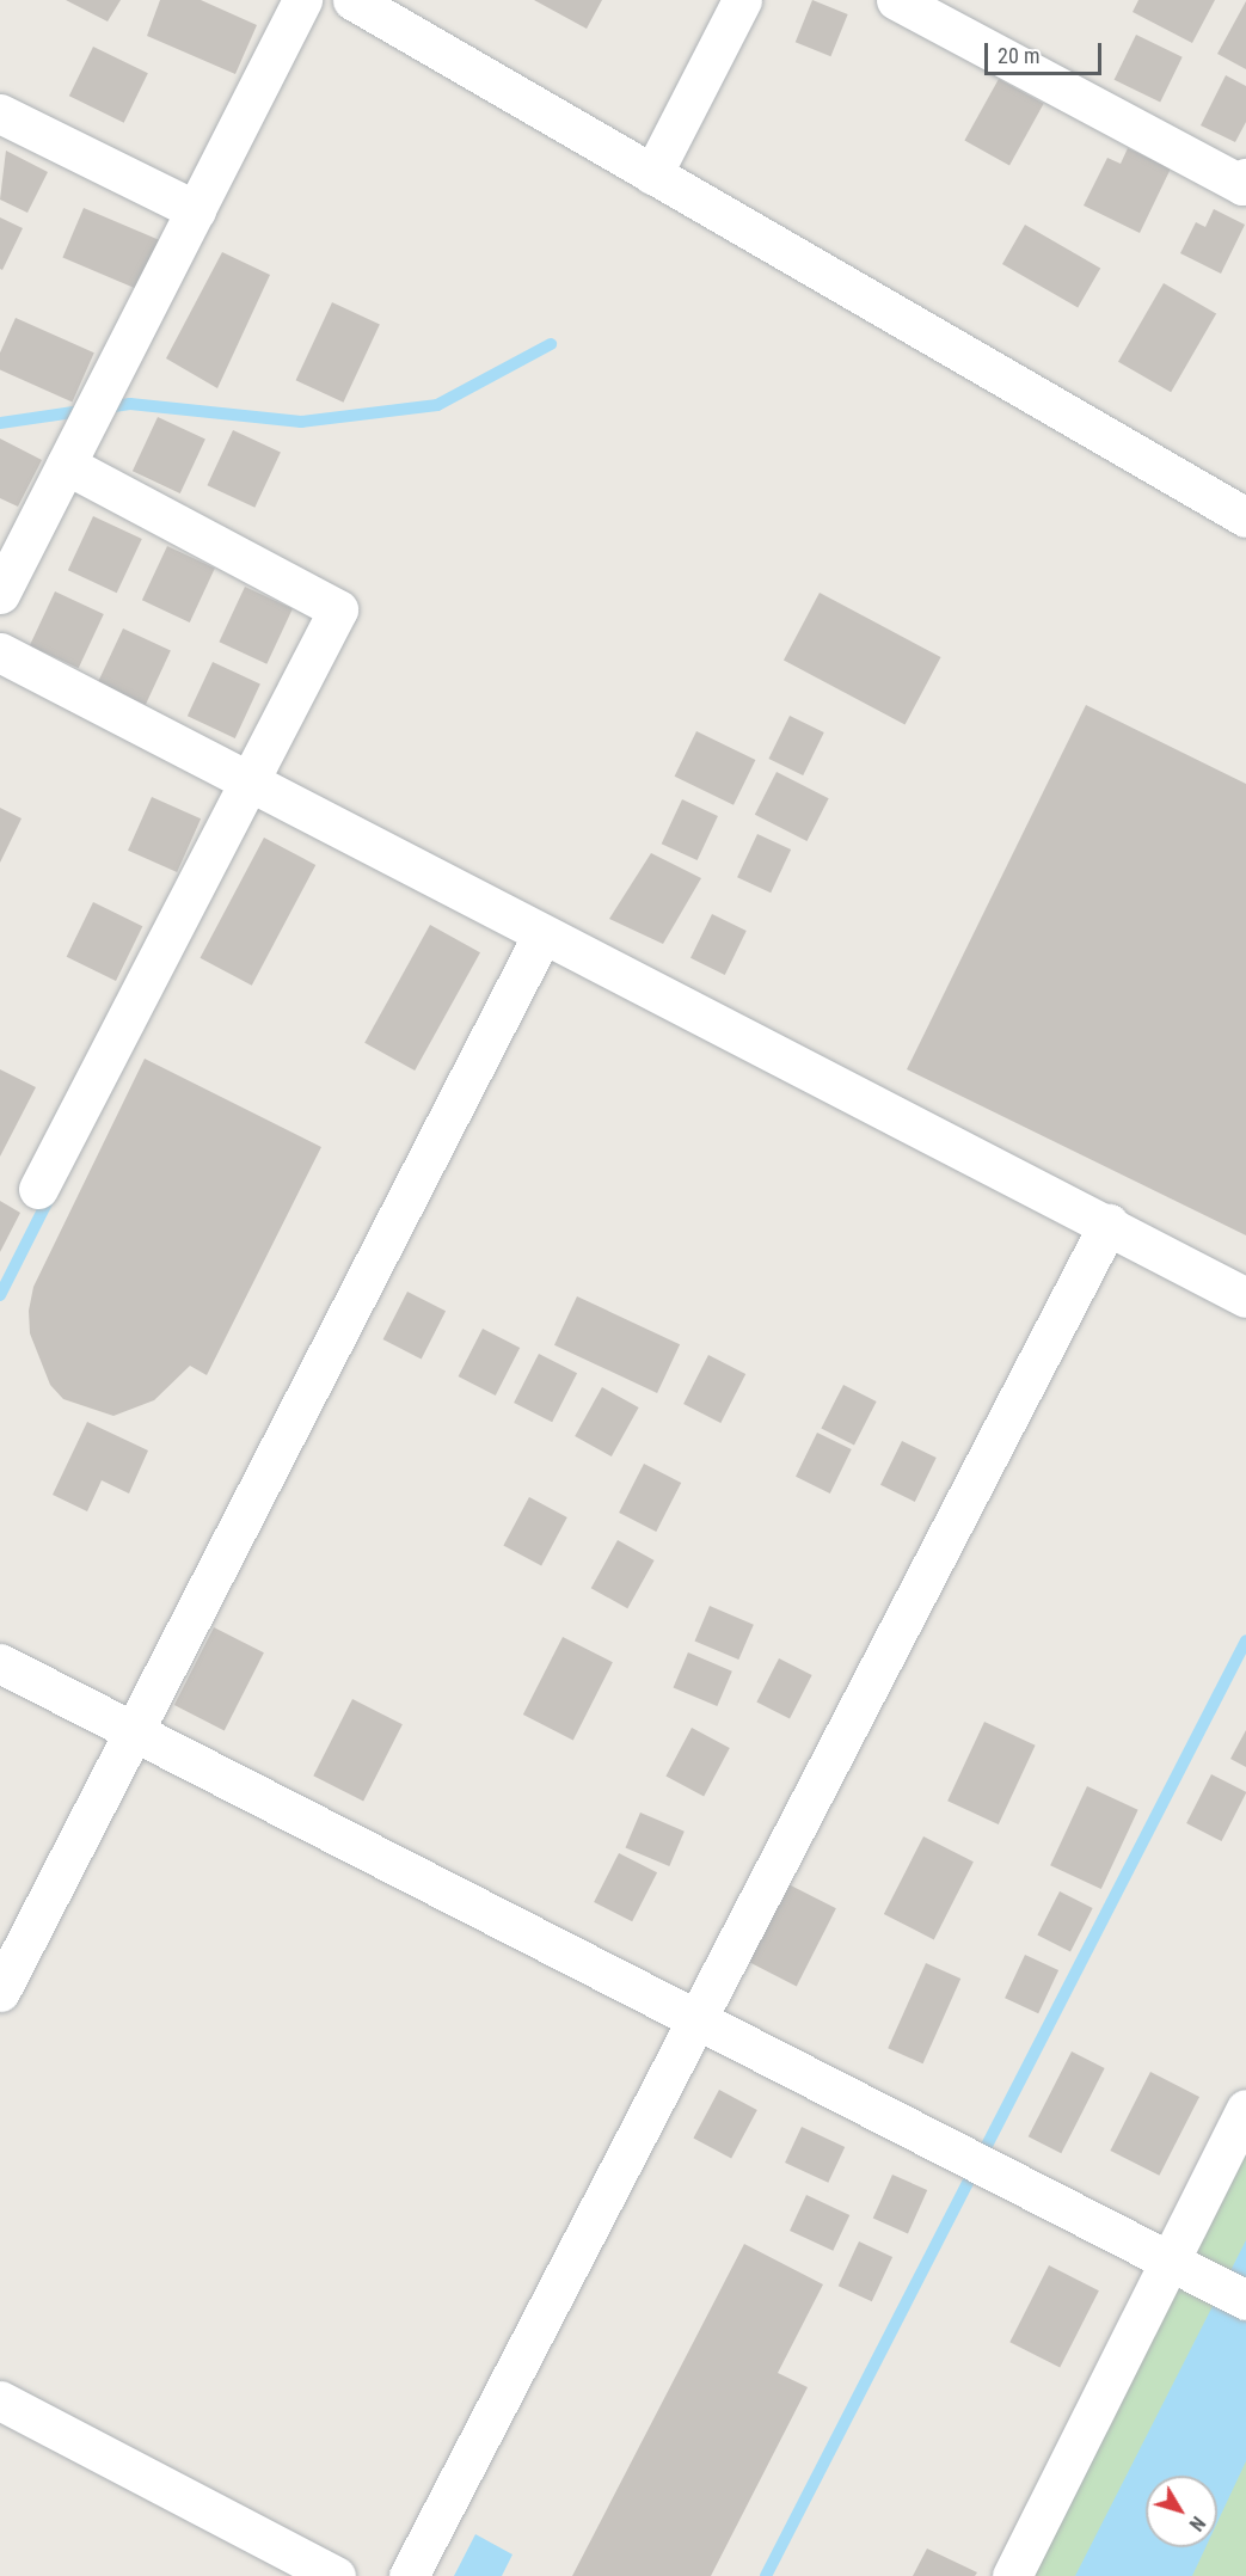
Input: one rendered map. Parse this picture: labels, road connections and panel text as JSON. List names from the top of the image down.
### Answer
{
  "scale_bar": "20 m",
  "north": "bottom right"
}
